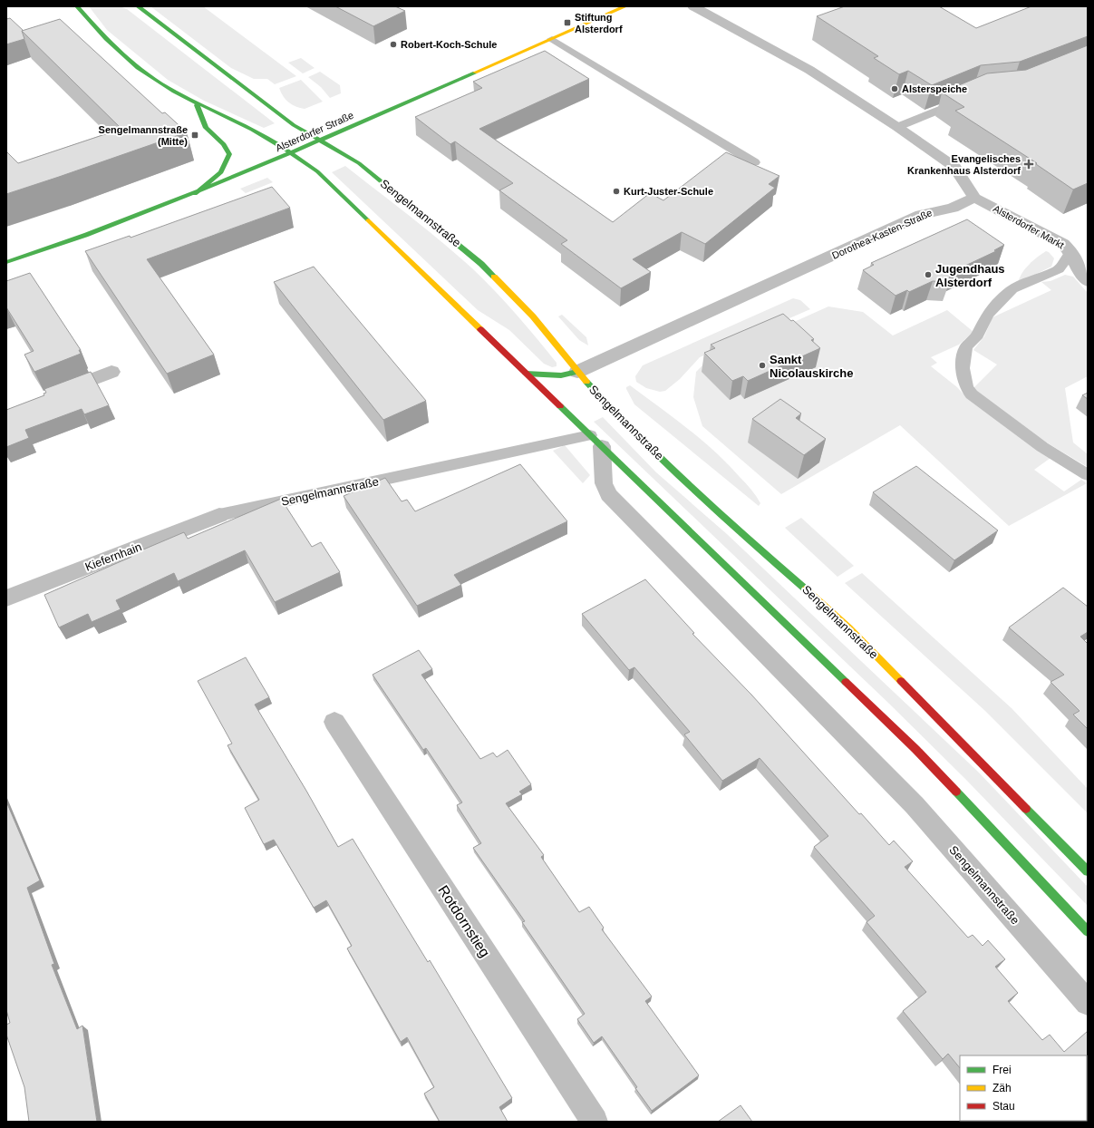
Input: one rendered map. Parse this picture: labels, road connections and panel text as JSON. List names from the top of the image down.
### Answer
{
  "streets": {
    "main road": ["Alsterdorfer Straße", "Sengelmannstraße"],
    "street": [
      "Alsterdorfer Markt",
      "Dorothea-Kasten-Straße",
      "Kiefernhain",
      "Rotdornstieg"
    ]
  },
  "crossings": [
    ["Alsterdorfer Straße", "Sengelmannstraße"],
    ["Sengelmannstraße", "Dorothea-Kasten-Straße"],
    ["Sengelmannstraße", "Kiefernhain"],
    ["Alsterdorfer Markt", "Dorothea-Kasten-Straße"]
  ],
  "places": {
    "transit": ["Stiftung Alsterdorf", "Sengelmannstraße (Mitte)"],
    "other": [
      "Robert-Koch-Schule",
      "Alsterspeiche",
      "Kurt-Juster-Schule",
      "Jugendhaus Alsterdorf",
      "Sankt Nicolauskirche"
    ],
    "health": ["Evangelisches Krankenhaus Alsterdorf"]
  },
  "legend": ["Frei", "Zäh", "Stau"]
}
